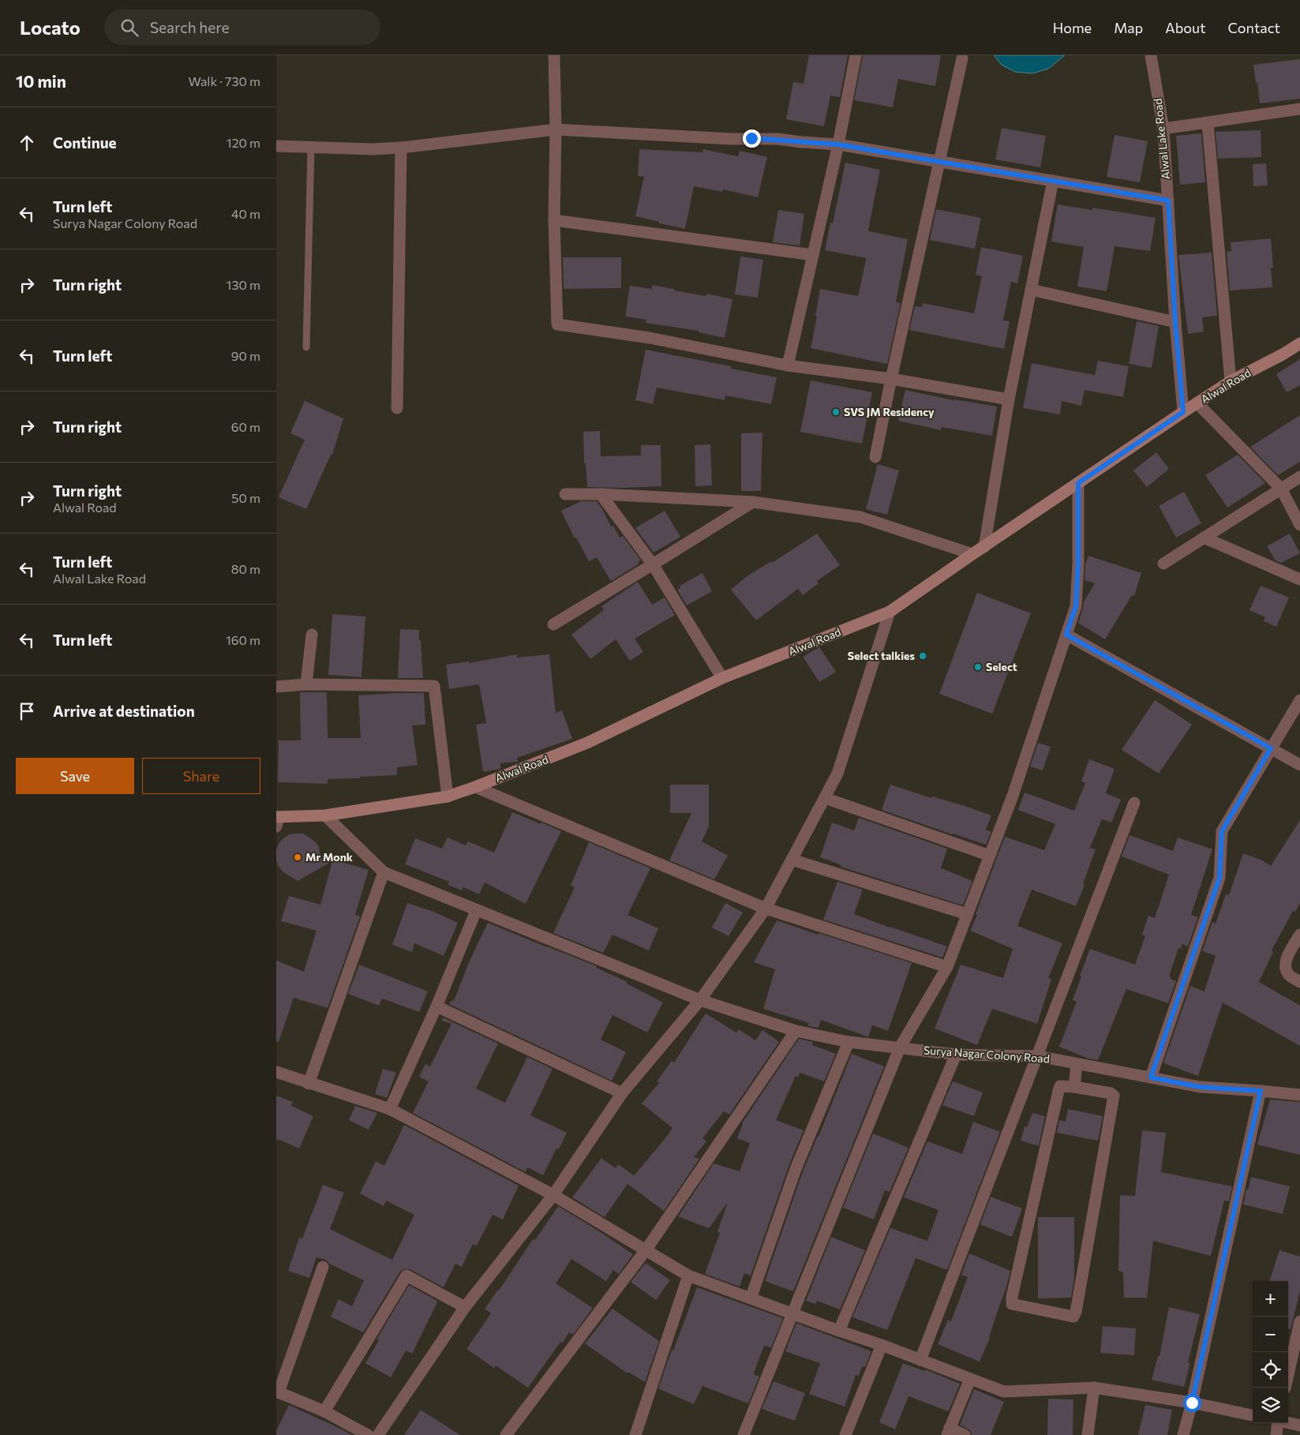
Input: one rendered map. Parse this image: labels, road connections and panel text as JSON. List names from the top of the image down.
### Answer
{
  "streets": {
    "main road": ["Alwal Road"],
    "street": ["Alwal Lake Road", "Surya Nagar Colony Road"]
  },
  "crossings": [
    ["Alwal Lake Road", "Alwal Road"]
  ],
  "places": [
    "SVS JM Residency",
    "Select talkies",
    "Select",
    "Mr Monk"
  ],
  "page": {
    "header": "Locato",
    "search": "Search here",
    "nav": [
      "Home",
      "Map",
      "About",
      "Contact"
    ],
    "heading": ["10 min", "Walk · 730 m"],
    "list": [
      ["Continue", "120 m"],
      ["Turn left", "Surya Nagar Colony Road", "40 m"],
      ["Turn right", "130 m"],
      ["Turn left", "90 m"],
      ["Turn right", "60 m"],
      ["Turn right", "Alwal Road", "50 m"],
      ["Turn left", "Alwal Lake Road", "80 m"],
      ["Turn left", "160 m"],
      "Arrive at destination"
    ],
    "buttons": ["Save", "Share"],
    "map_buttons": ["+", "−"]
  }
}
